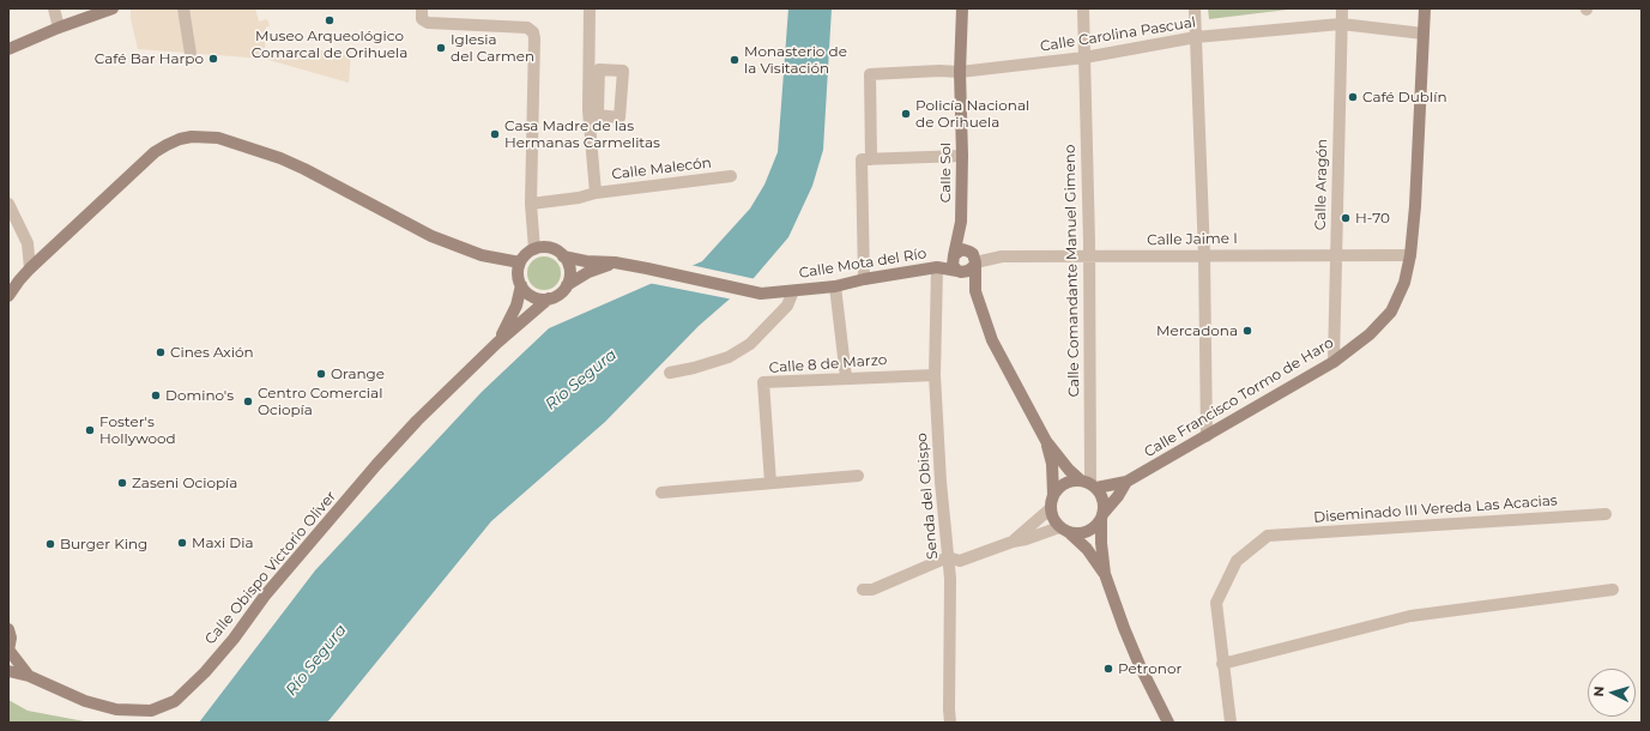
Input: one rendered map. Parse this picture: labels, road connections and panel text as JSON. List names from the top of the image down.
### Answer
{
  "streets": {
    "street": [
      "Calle Carolina Pascual",
      "Calle Malecón",
      "Calle Sol",
      "Calle Aragón",
      "Calle Jaime I",
      "Calle Mota del Río",
      "Calle Comandante Manuel Gimeno",
      "Calle 8 de Marzo",
      "Calle Francisco Tormo de Haro",
      "Senda del Obispo",
      "Diseminado III Vereda Las Acacias",
      "Calle Obispo Victorio Oliver"
    ]
  },
  "crossings": [
    ["Calle Carolina Pascual", "Calle Sol"],
    ["Calle Carolina Pascual", "Calle Aragón"],
    ["Calle Carolina Pascual", "Calle Comandante Manuel Gimeno"],
    ["Calle Carolina Pascual", "Calle Francisco Tormo de Haro"],
    ["Calle Sol", "Calle Jaime I"],
    ["Calle Sol", "Calle Mota del Río"],
    ["Calle Aragón", "Calle Jaime I"],
    ["Calle Aragón", "Calle Francisco Tormo de Haro"],
    ["Calle Jaime I", "Calle Mota del Río"],
    ["Calle Jaime I", "Calle Comandante Manuel Gimeno"],
    ["Calle Jaime I", "Calle Francisco Tormo de Haro"],
    ["Calle Mota del Río", "Senda del Obispo"],
    ["Calle Comandante Manuel Gimeno", "Calle Francisco Tormo de Haro"],
    ["Calle 8 de Marzo", "Senda del Obispo"]
  ],
  "water": ["Río Segura"],
  "places": [
    "Museo Arqueológico Comarcal de Orihuela",
    "Iglesia del Carmen",
    "Café Bar Harpo",
    "Monasterio de la Visitación",
    "Café Dublín",
    "Policía Nacional de Orihuela",
    "Casa Madre de las Hermanas Carmelitas",
    "H-70",
    "Mercadona",
    "Cines Axión",
    "Orange",
    "Domino's",
    "Centro Comercial Ociopía",
    "Foster's Hollywood",
    "Zaseni Ociopía",
    "Maxi Dia",
    "Burger King",
    "Petronor"
  ],
  "north": "left"
}
